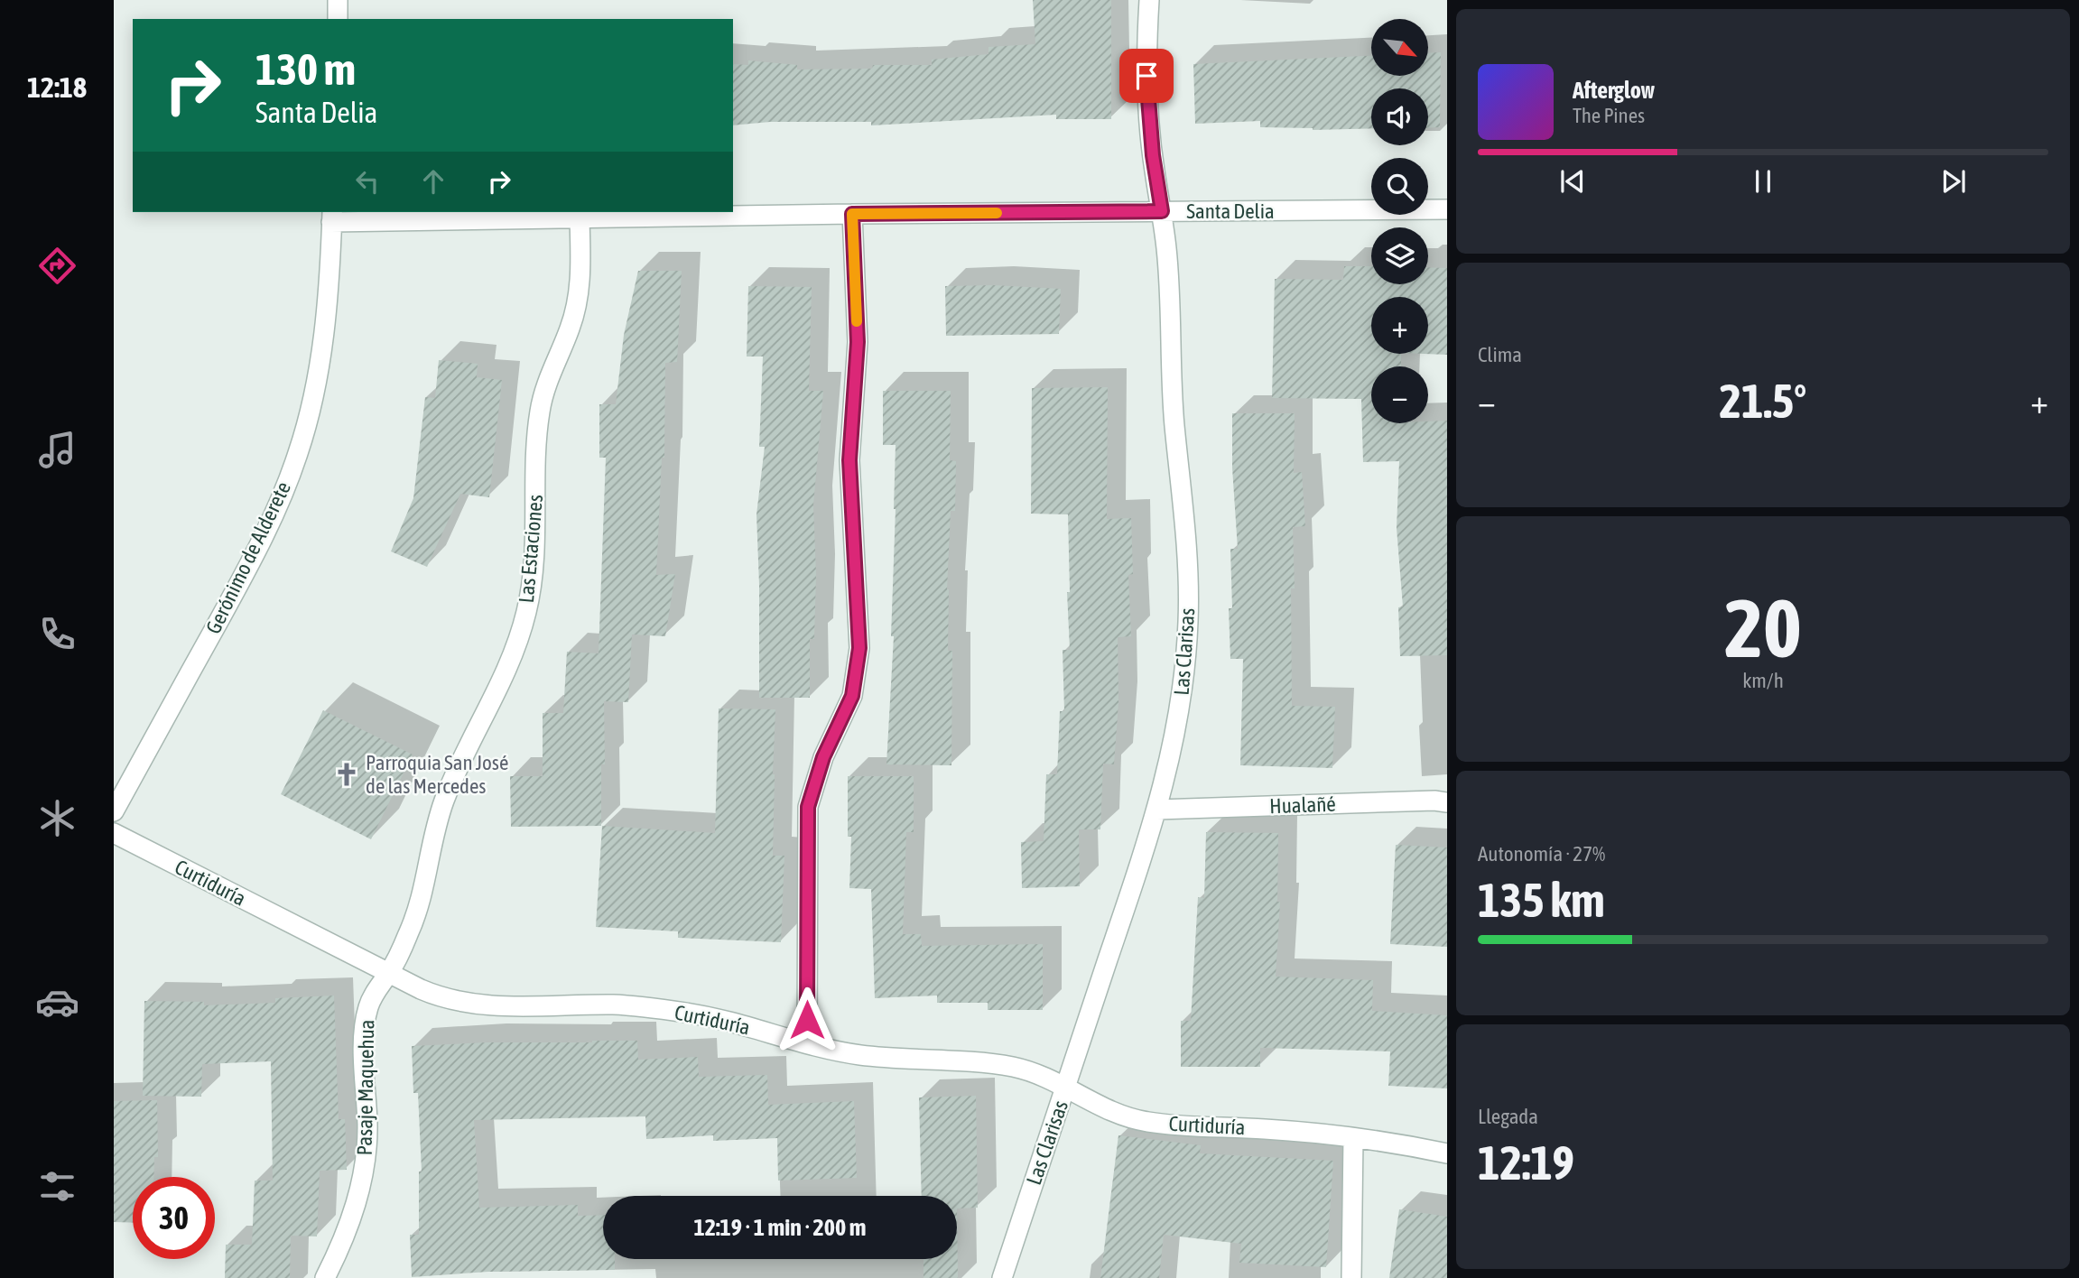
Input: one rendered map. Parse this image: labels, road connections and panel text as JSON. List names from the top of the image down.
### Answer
{
  "streets": {
    "street": [
      "Santa Delia",
      "Las Estaciones",
      "Gerónimo de Alderete",
      "Las Clarisas",
      "Hualañé",
      "Curtiduría",
      "Pasaje Maquehua"
    ]
  },
  "crossings": [
    ["Santa Delia", "Las Estaciones"],
    ["Santa Delia", "Gerónimo de Alderete"],
    ["Santa Delia", "Las Clarisas"],
    ["Las Estaciones", "Curtiduría"],
    ["Las Estaciones", "Pasaje Maquehua"],
    ["Las Clarisas", "Hualañé"],
    ["Las Clarisas", "Curtiduría"],
    ["Curtiduría", "Pasaje Maquehua"]
  ],
  "places": {
    "church": ["Parroquia San José de las Mercedes"]
  },
  "north": "bottom right",
  "page": {
    "tabs": "12:18",
    "map_buttons": ["+", "−"],
    "turn": ["130 m", "Santa Delia"],
    "song": ["Afterglow", "The Pines"],
    "tile": [
      "Clima",
      ["20", "km/h"],
      ["Autonomía · 27%", "135 km"],
      ["Llegada", "12:19"]
    ],
    "heat": ["−", "21.5°", "+"],
    "limit": "30",
    "trip": "12:19 · 1 min · 200 m"
  }
}
